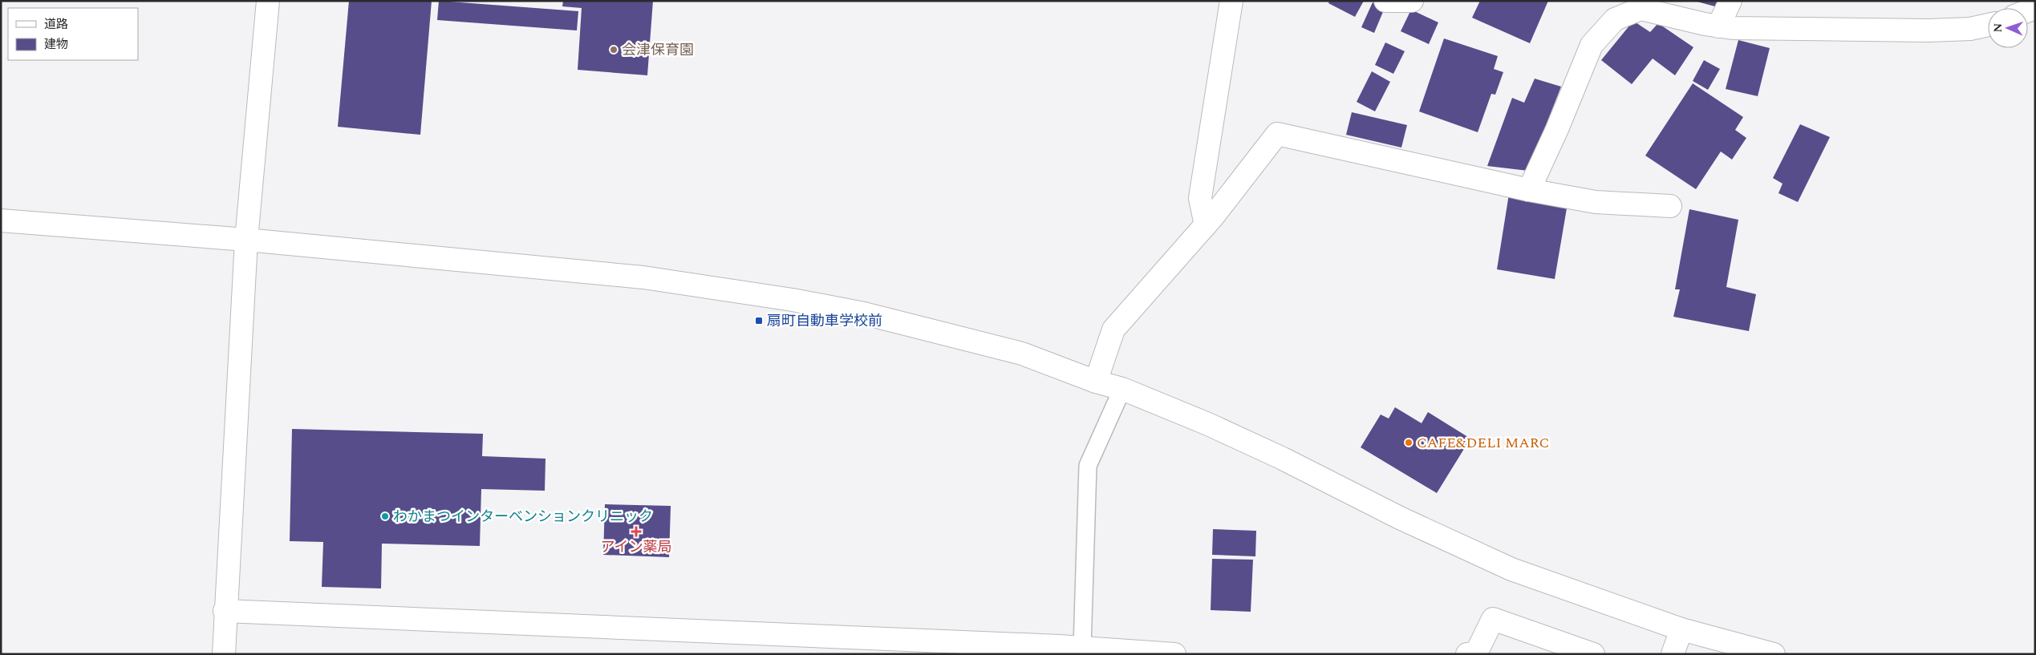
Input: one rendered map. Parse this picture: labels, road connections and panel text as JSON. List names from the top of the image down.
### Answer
{
  "places": {
    "other": ["会津保育園", "CAFE&DELI MARC", "わかまつインターベンションクリニック"],
    "transit": ["扇町自動車学校前"],
    "health": ["アイン薬局"]
  },
  "legend": ["道路", "建物"],
  "north": "left"
}
